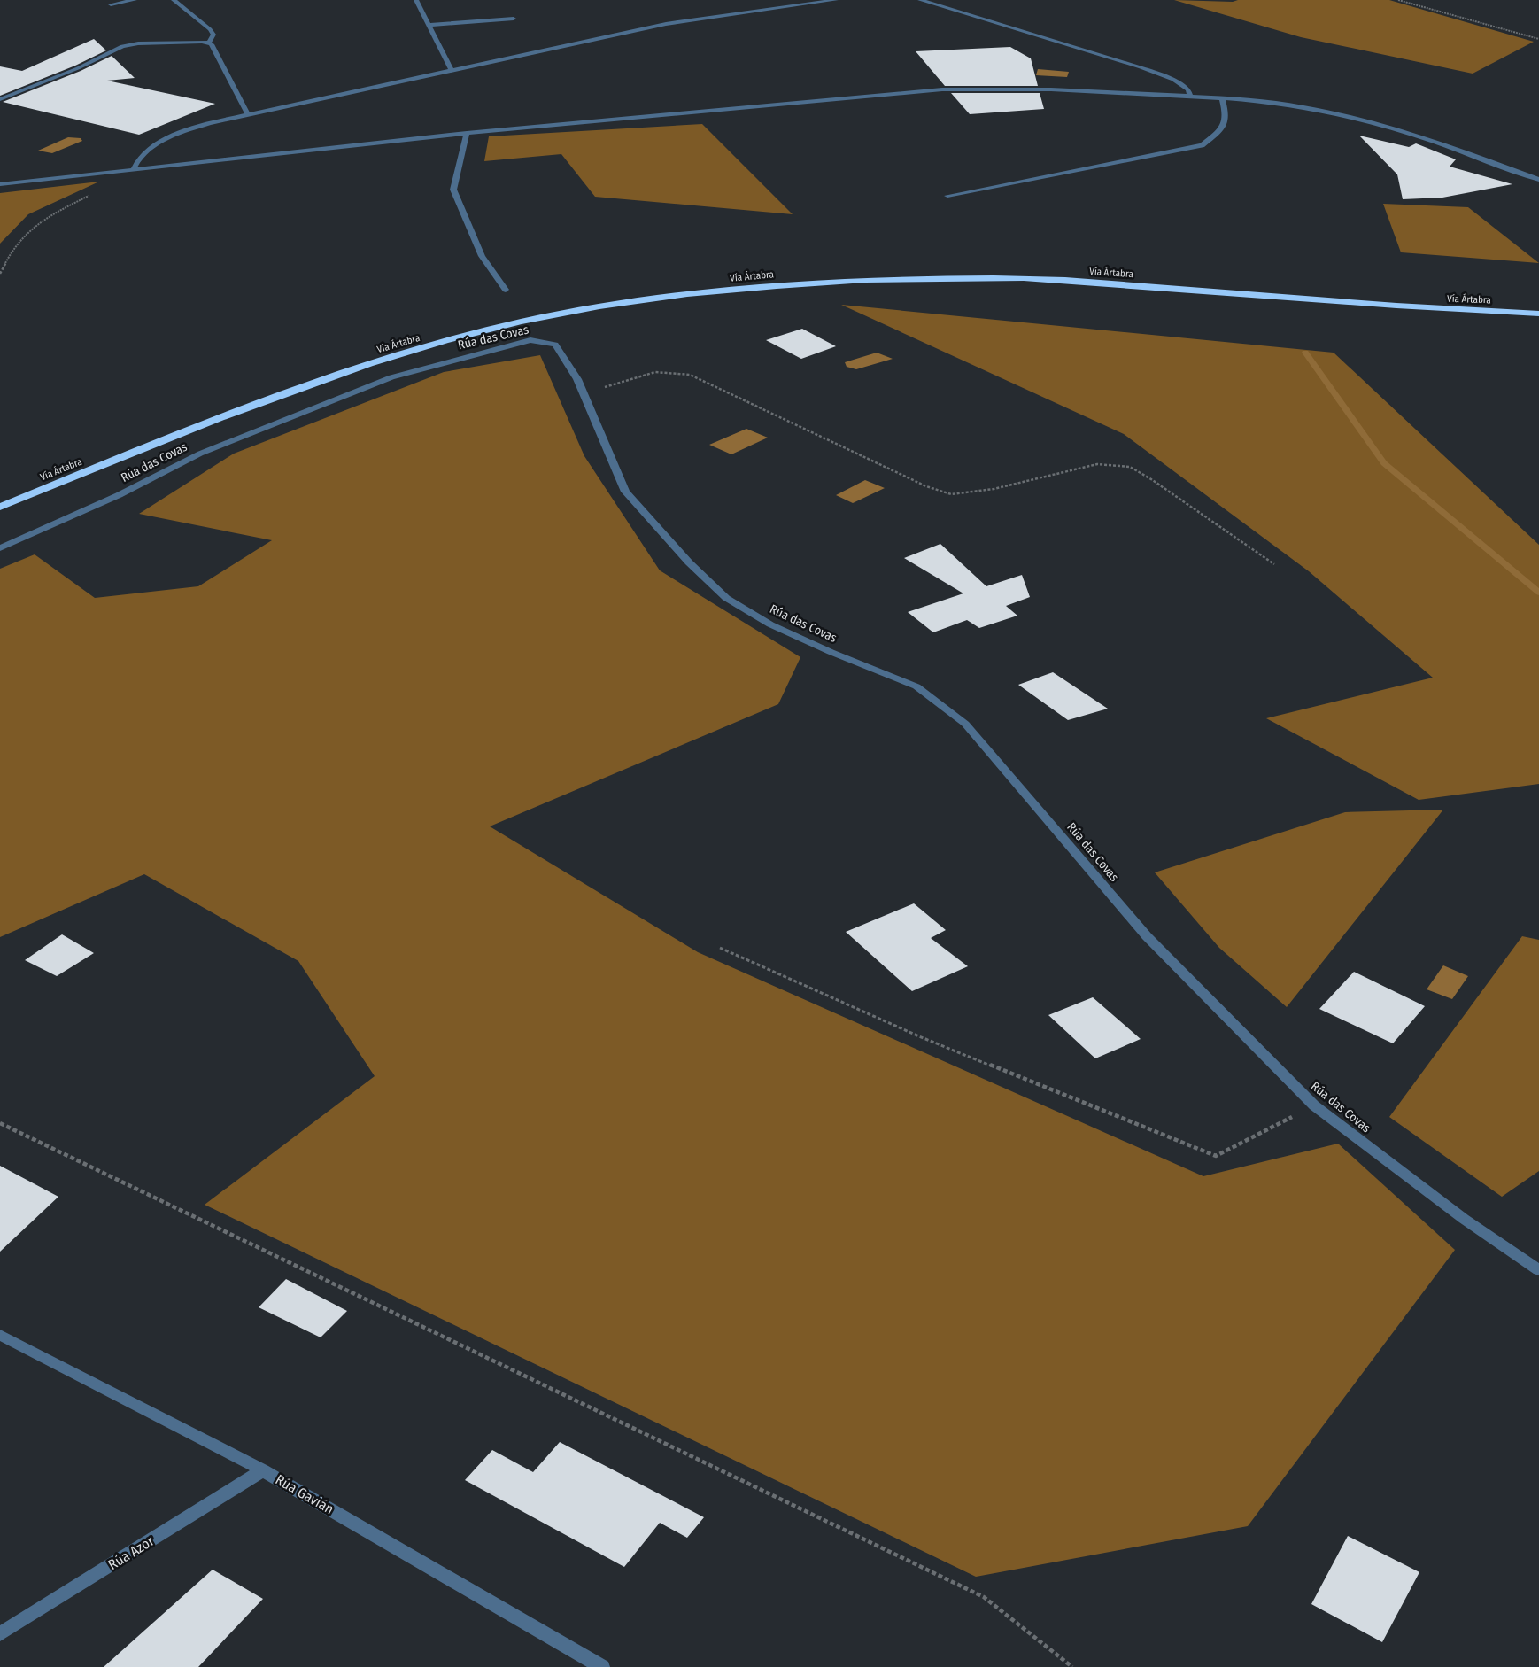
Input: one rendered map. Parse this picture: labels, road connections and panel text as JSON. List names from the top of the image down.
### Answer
{
  "streets": {
    "highway": ["Vía Ártabra"],
    "street": ["Rúa das Covas", "Rúa Gavián", "Rúa Azor"]
  },
  "crossings": [
    ["Rúa Gavián", "Rúa Azor"]
  ]
}
